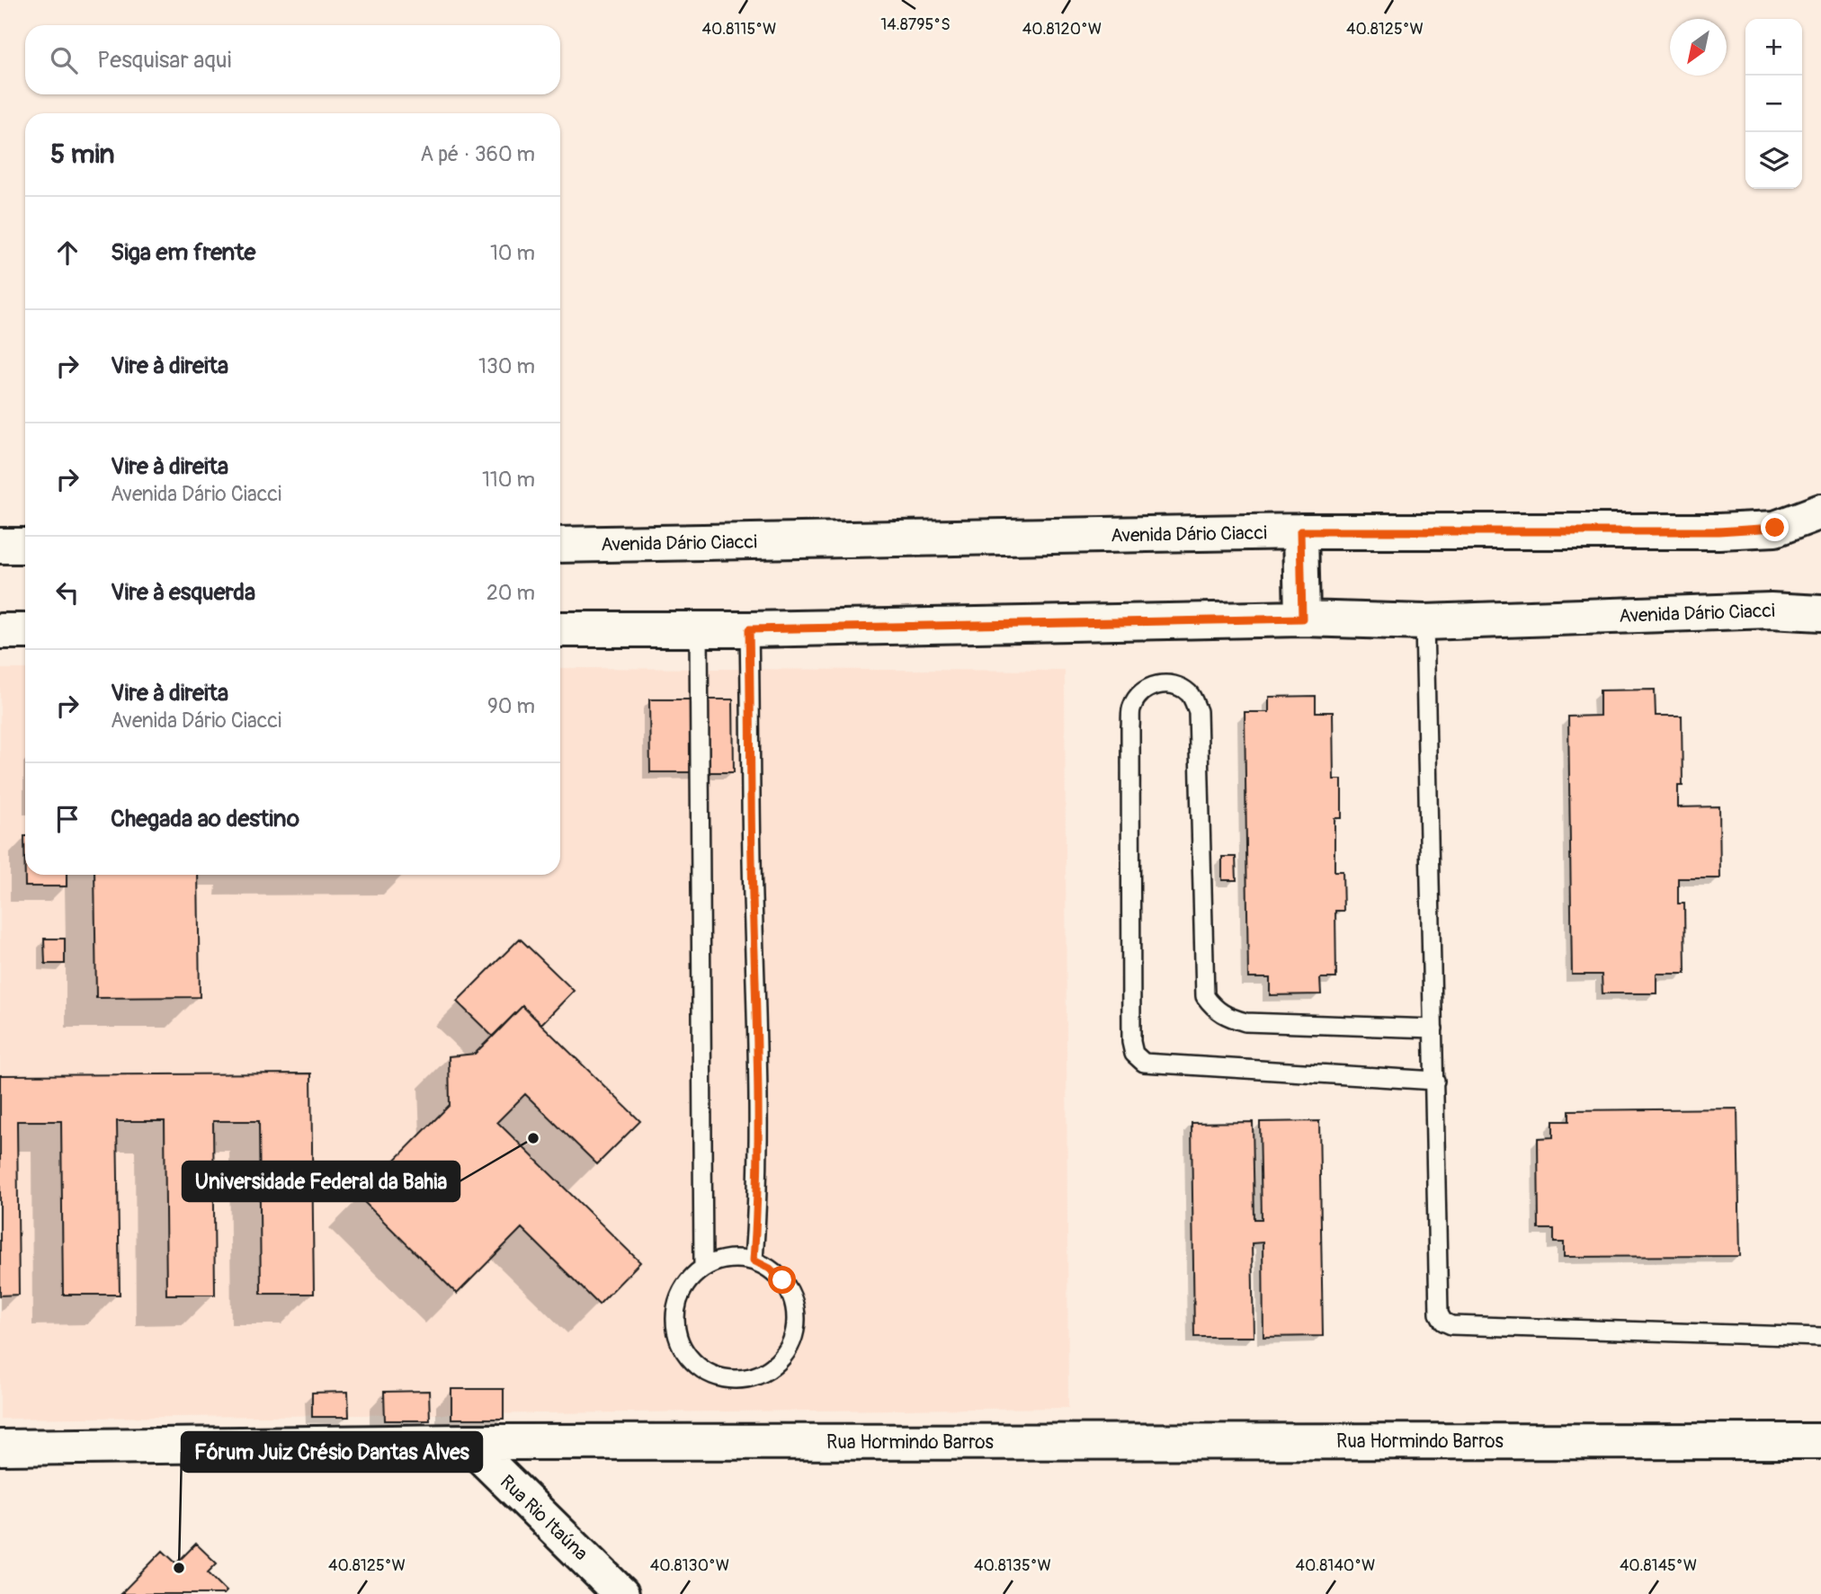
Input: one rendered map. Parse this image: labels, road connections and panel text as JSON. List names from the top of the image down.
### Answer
{
  "streets": {
    "street": ["Avenida Dário Ciacci", "Rua Hormindo Barros", "Rua Rio Itaúna"]
  },
  "crossings": [
    ["Rua Hormindo Barros", "Rua Rio Itaúna"]
  ],
  "places": ["Universidade Federal da Bahia", "Fórum Juiz Crésio Dantas Alves"],
  "north": "bottom left",
  "page": {
    "map_buttons": ["+", "−"],
    "search": "Pesquisar aqui",
    "heading": ["5 min", "A pé · 360 m"],
    "list": [
      ["Siga em frente", "10 m"],
      ["Vire à direita", "130 m"],
      ["Vire à direita", "Avenida Dário Ciacci", "110 m"],
      ["Vire à esquerda", "20 m"],
      ["Vire à direita", "Avenida Dário Ciacci", "90 m"],
      "Chegada ao destino"
    ]
  },
  "coordinates": [
    "14.8795°S",
    "40.8115°W",
    "40.8120°W",
    "40.8125°W",
    "40.8130°W",
    "40.8135°W",
    "40.8140°W",
    "40.8145°W"
  ]
}
